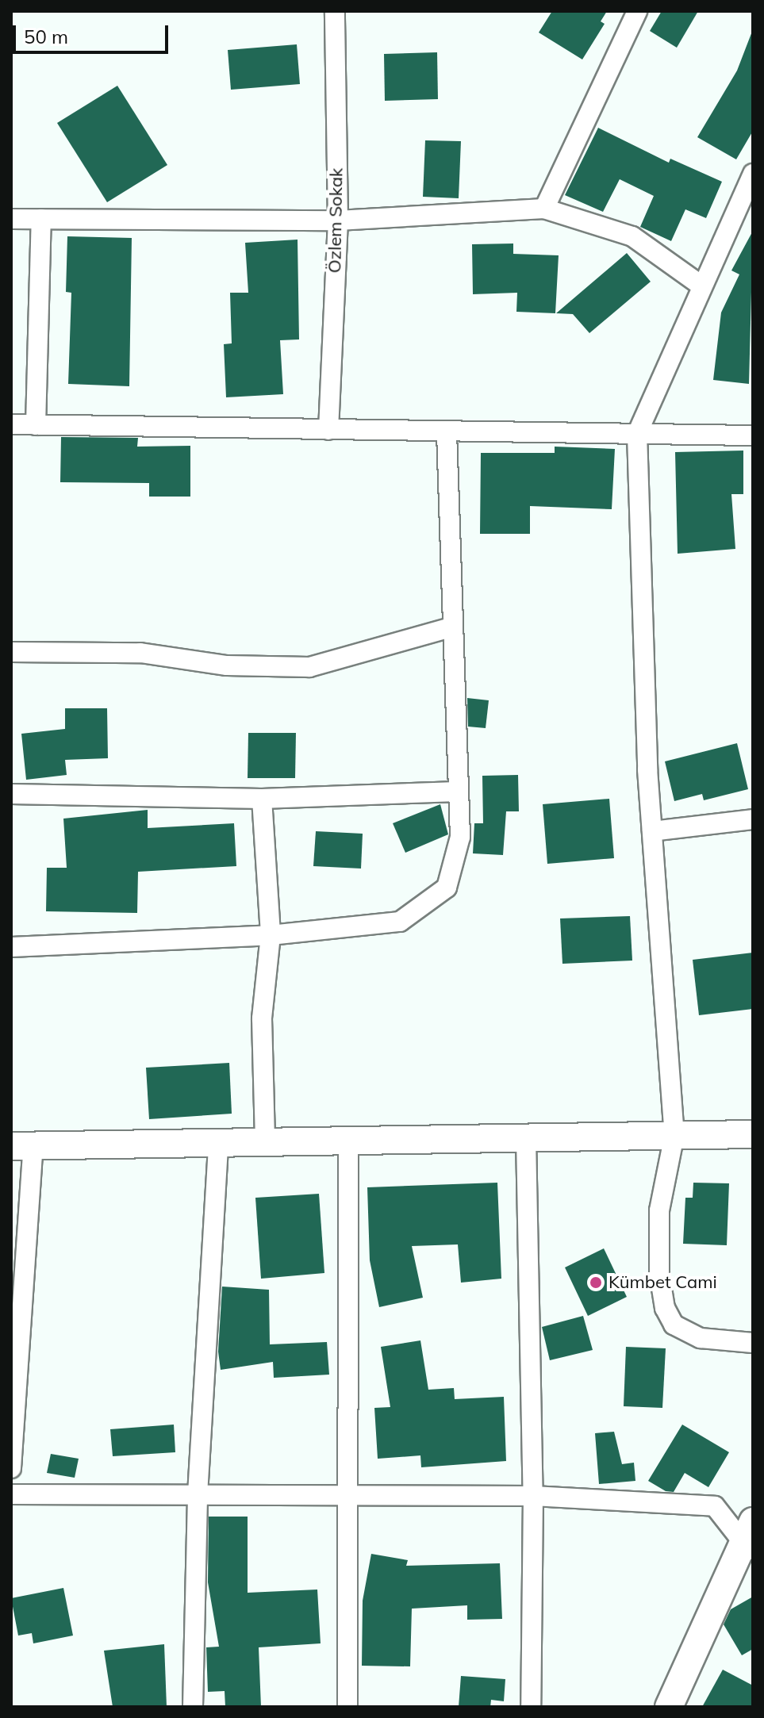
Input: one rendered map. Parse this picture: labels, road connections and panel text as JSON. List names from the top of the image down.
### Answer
{
  "streets": {
    "street": ["Özlem Sokak"]
  },
  "places": ["Kümbet Cami"],
  "scale_bar": "50 m"
}
